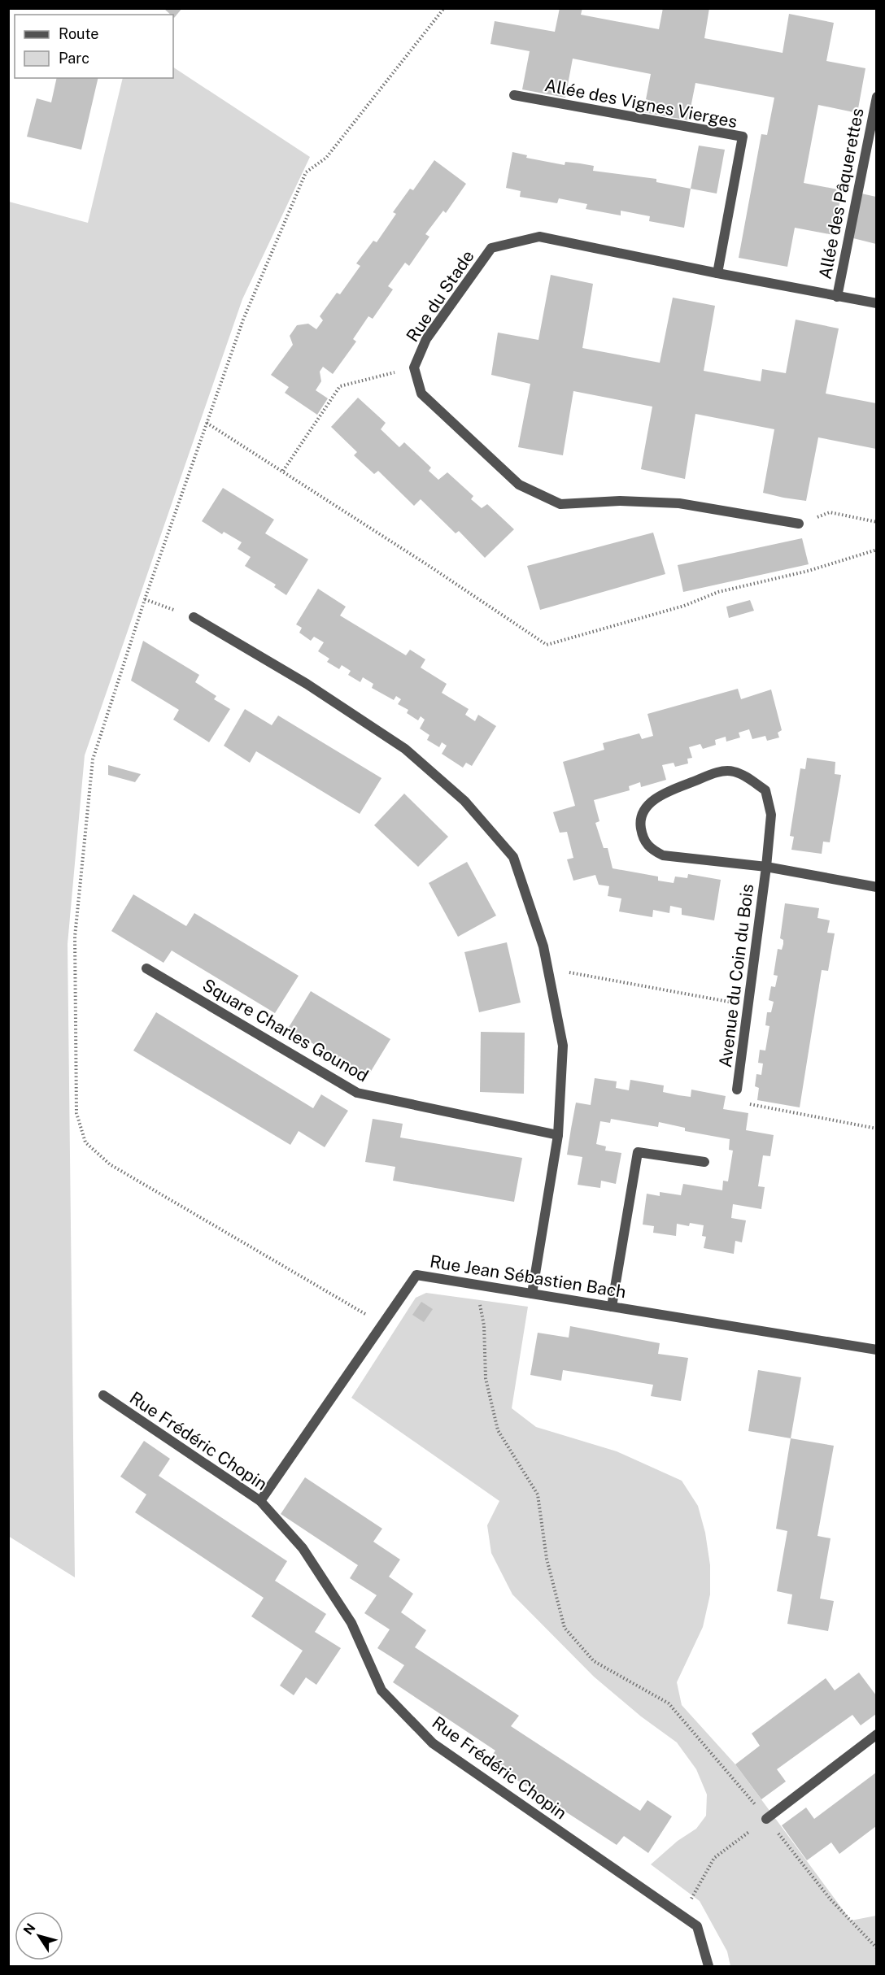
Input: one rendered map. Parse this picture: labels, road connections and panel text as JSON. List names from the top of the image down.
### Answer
{
  "streets": {
    "street": [
      "Allée des Vignes Vierges",
      "Allée des Pâquerettes",
      "Rue du Stade",
      "Avenue du Coin du Bois",
      "Square Charles Gounod",
      "Rue Jean Sébastien Bach",
      "Rue Frédéric Chopin"
    ]
  },
  "crossings": [
    ["Allée des Vignes Vierges", "Rue du Stade"],
    ["Allée des Pâquerettes", "Rue du Stade"],
    ["Rue Jean Sébastien Bach", "Rue Frédéric Chopin"]
  ],
  "legend": ["Route", "Parc"],
  "north": "top left"
}
